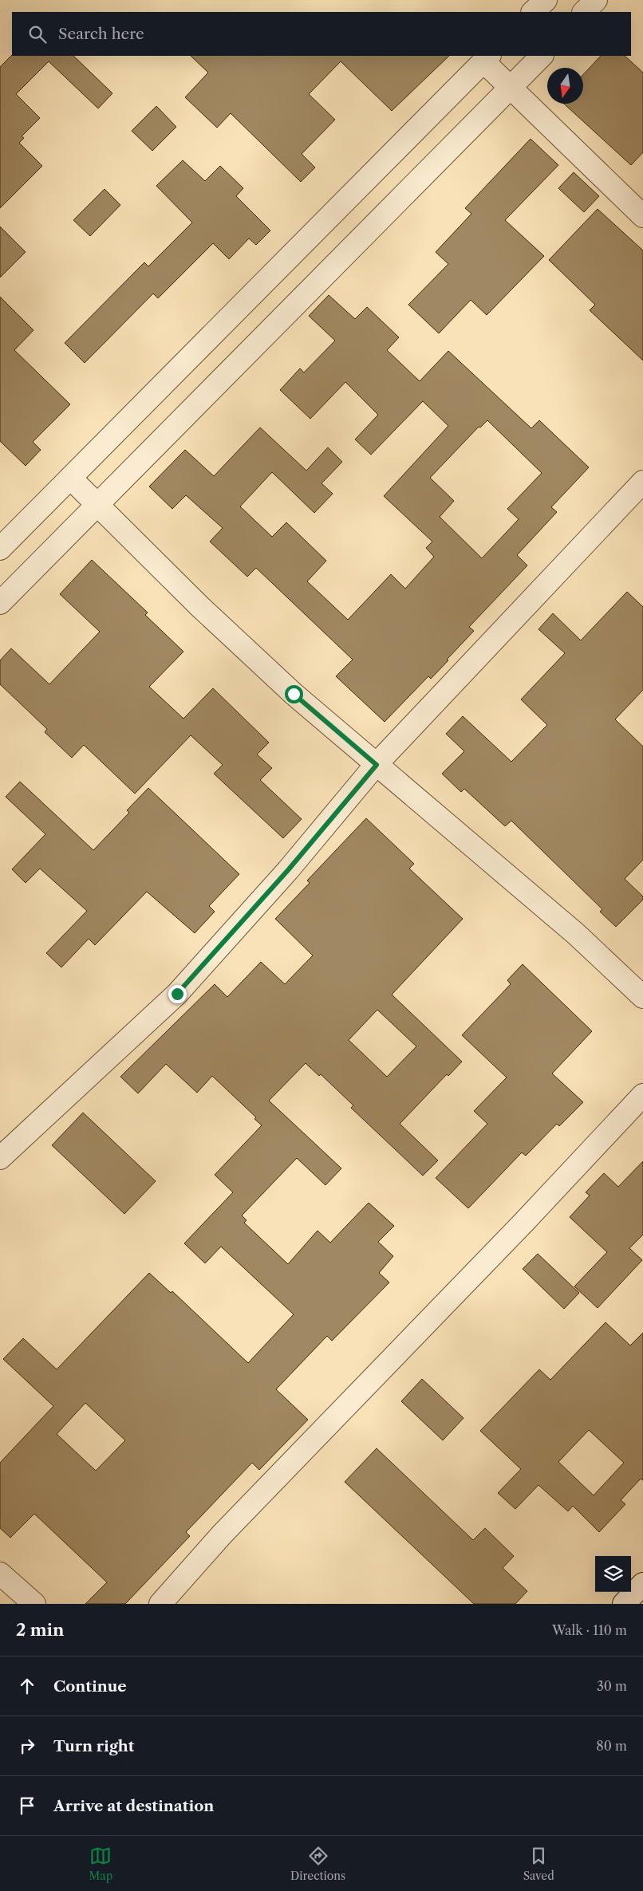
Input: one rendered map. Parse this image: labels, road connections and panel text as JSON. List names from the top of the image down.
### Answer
{
  "north": "bottom",
  "page": {
    "search": "Search here",
    "heading": ["2 min", "Walk · 110 m"],
    "list": [
      ["Continue", "30 m"],
      ["Turn right", "80 m"],
      "Arrive at destination"
    ],
    "nav": ["Map", "Directions", "Saved"]
  }
}
